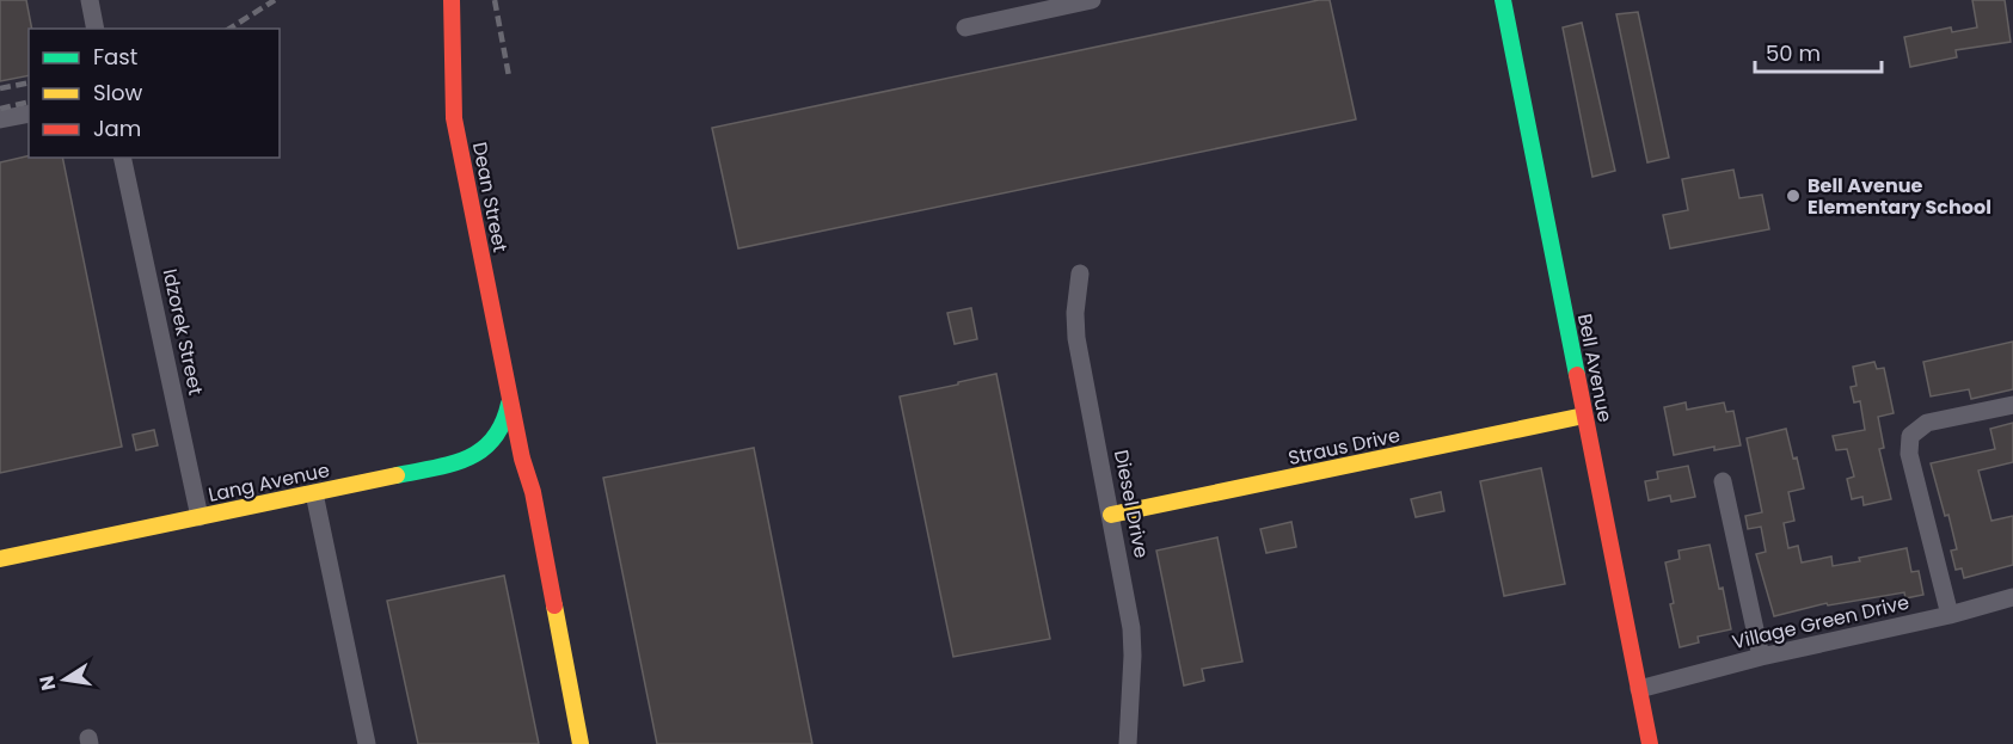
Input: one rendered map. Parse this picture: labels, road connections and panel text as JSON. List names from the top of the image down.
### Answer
{
  "streets": {
    "street": [
      "Dean Street",
      "Idzorek Street",
      "Bell Avenue",
      "Straus Drive",
      "Lang Avenue",
      "Diesel Drive",
      "Village Green Drive"
    ]
  },
  "crossings": [
    ["Dean Street", "Lang Avenue"],
    ["Idzorek Street", "Lang Avenue"],
    ["Bell Avenue", "Straus Drive"],
    ["Bell Avenue", "Village Green Drive"],
    ["Straus Drive", "Diesel Drive"]
  ],
  "places": ["Bell Avenue Elementary School"],
  "legend": ["Fast", "Slow", "Jam"],
  "scale_bar": "50 m",
  "north": "left"
}
